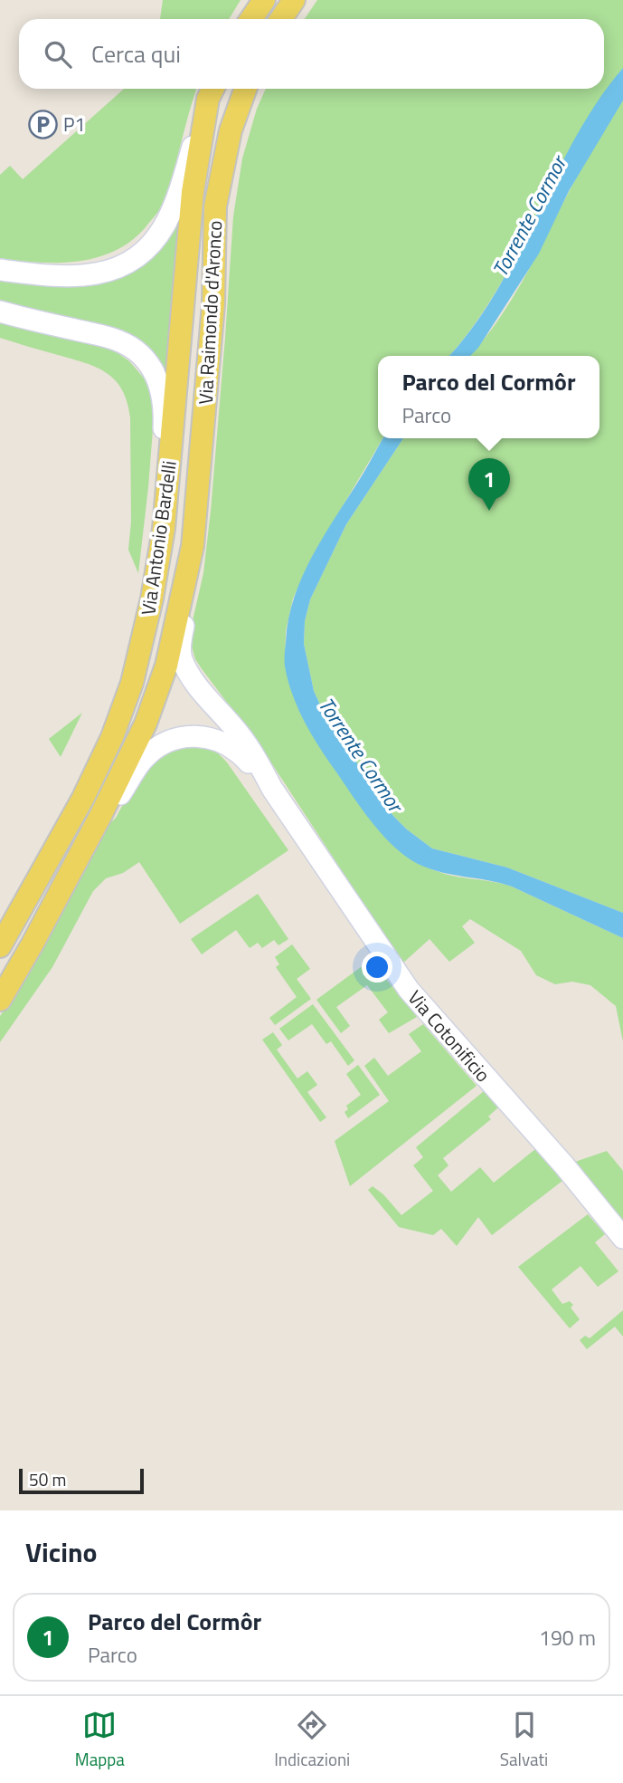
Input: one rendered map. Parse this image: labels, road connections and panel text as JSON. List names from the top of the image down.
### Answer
{
  "streets": {
    "main road": ["Via Raimondo d'Aronco", "Via Antonio Bardelli"],
    "street": ["Via Cotonificio"]
  },
  "crossings": [
    ["Via Raimondo d'Aronco", "Via Antonio Bardelli"],
    ["Via Raimondo d'Aronco", "Via Cotonificio"],
    ["Via Antonio Bardelli", "Via Cotonificio"]
  ],
  "water": ["Torrente Cormor"],
  "places": {
    "parking": ["P1"]
  },
  "scale_bar": "50 m",
  "page": {
    "search": "Cerca qui",
    "popup": ["Parco del Cormôr", "Parco"],
    "pins": "1",
    "scale": "50 m",
    "heading": "Vicino",
    "list": [
      {
        "mark": "1",
        "name": "Parco del Cormôr",
        "note": "Parco",
        "value": "190 m"
      }
    ],
    "nav": ["Mappa", "Indicazioni", "Salvati"]
  }
}
